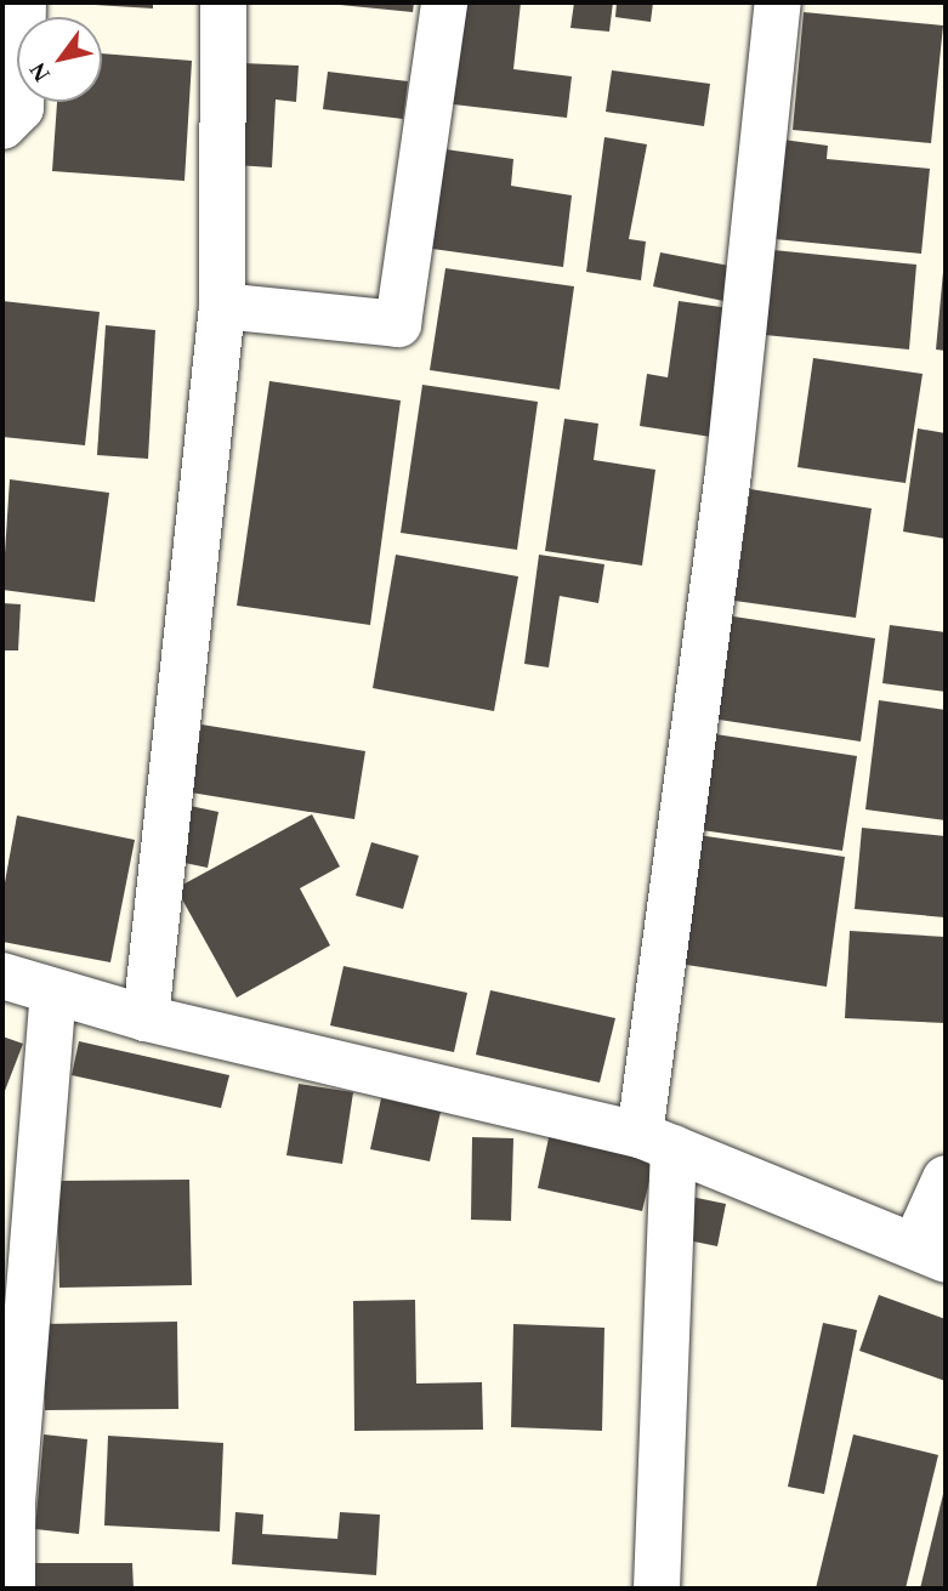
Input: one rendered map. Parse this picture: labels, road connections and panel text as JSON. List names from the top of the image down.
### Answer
{
  "north": "bottom left"
}
